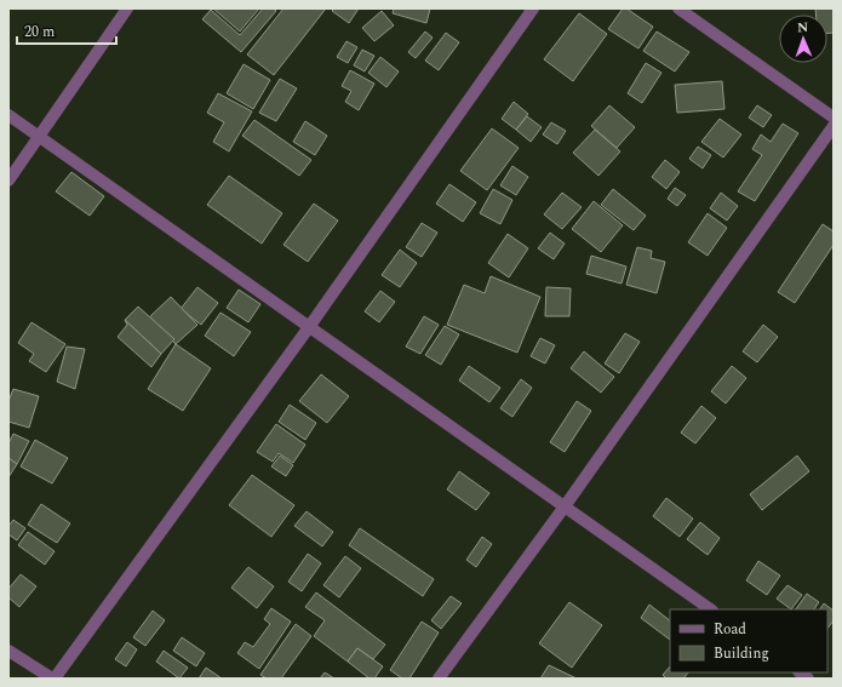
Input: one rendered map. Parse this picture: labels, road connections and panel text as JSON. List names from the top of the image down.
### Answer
{
  "legend": ["Road", "Building"],
  "scale_bar": "20 m",
  "north": "top"
}
